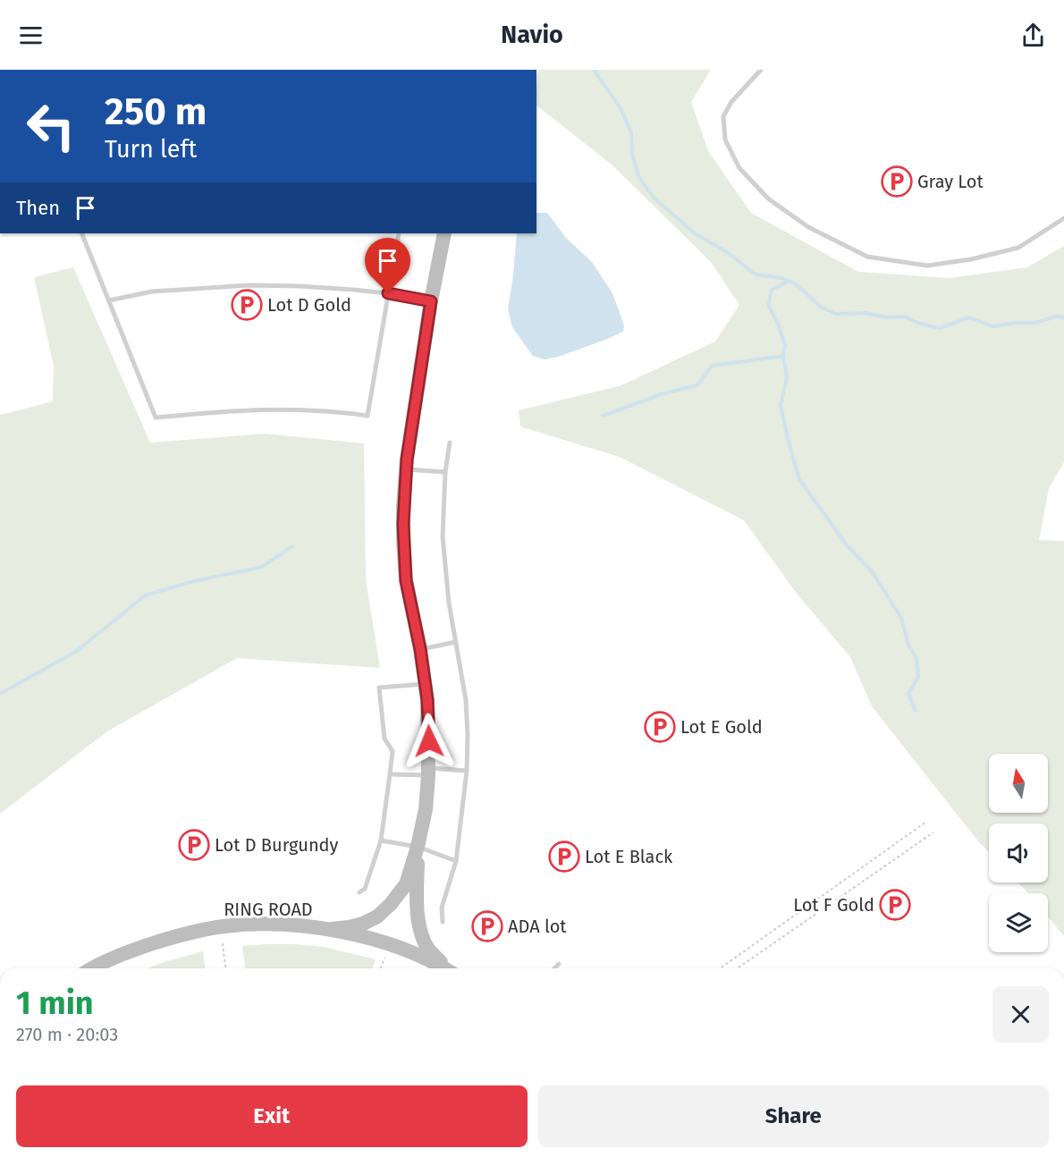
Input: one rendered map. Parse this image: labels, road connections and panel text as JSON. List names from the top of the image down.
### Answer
{
  "streets": {
    "main road": ["RING ROAD"]
  },
  "places": {
    "parking": [
      "Gray Lot",
      "Lot D Gold",
      "Lot E Gold",
      "Lot D Burgundy",
      "Lot E Black",
      "Lot F Gold",
      "ADA lot"
    ]
  },
  "north": "top",
  "page": {
    "header": "Navio",
    "turn": ["250 m", "Turn left"],
    "then": "Then",
    "heading": ["1 min", "270 m · 20:03"],
    "buttons": ["Exit", "Share"]
  }
}
